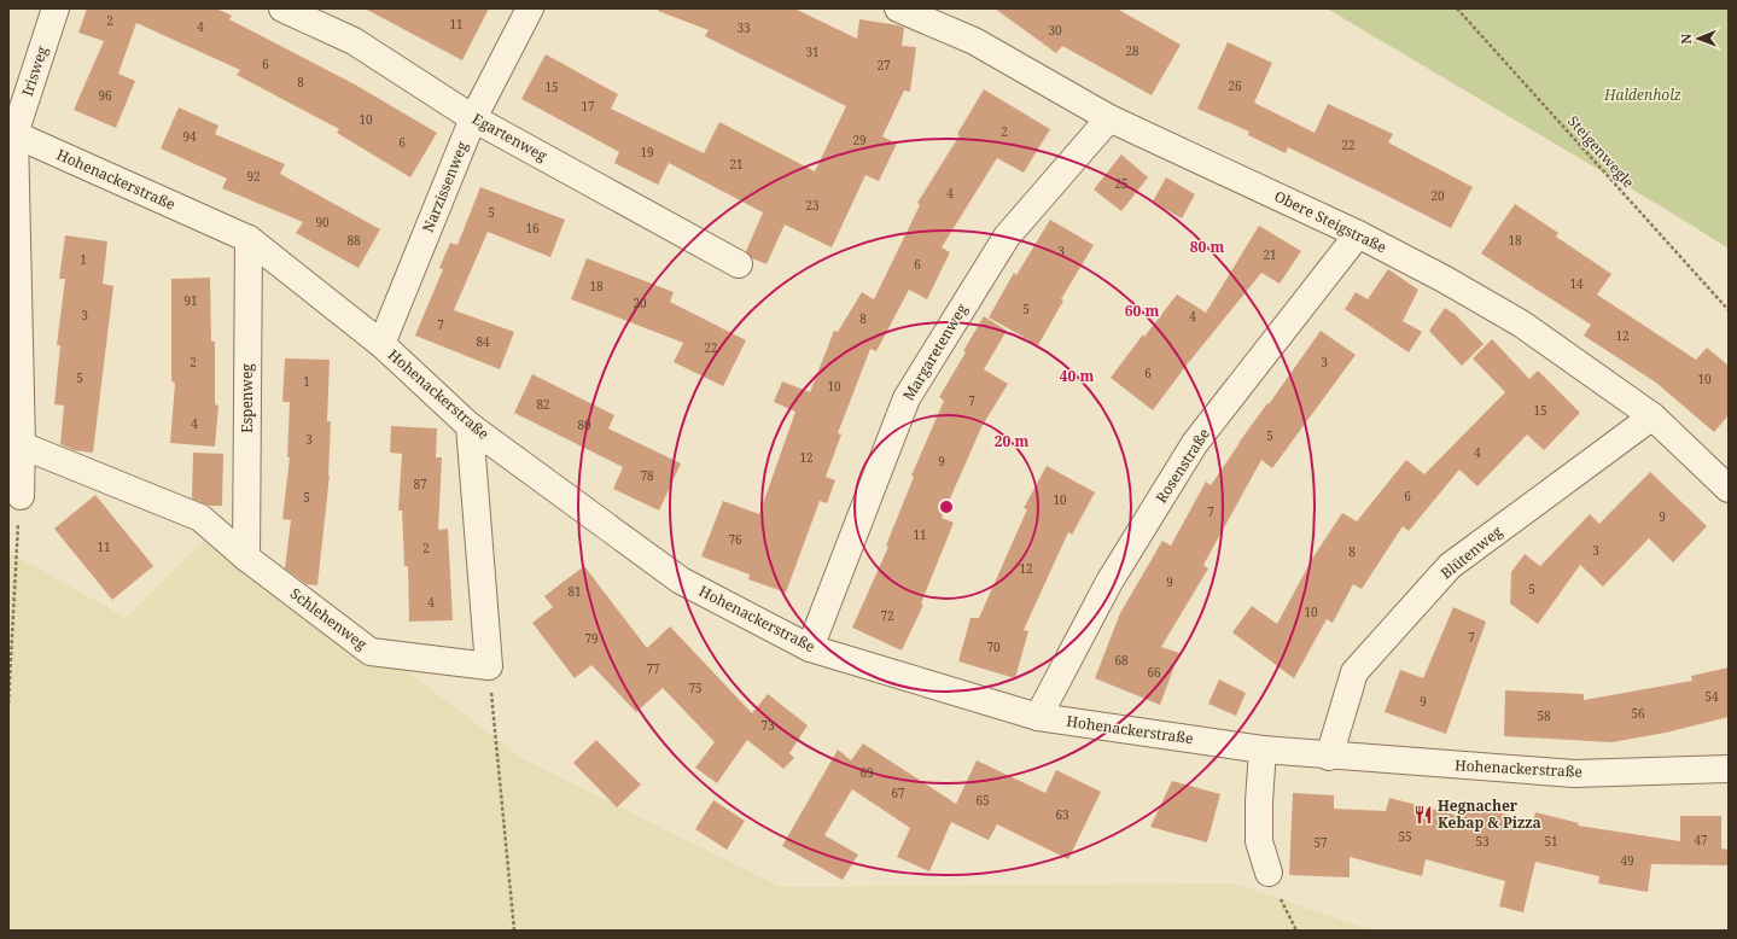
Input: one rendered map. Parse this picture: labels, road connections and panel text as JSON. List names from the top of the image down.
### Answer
{
  "streets": {
    "street": [
      "Irisweg",
      "Egartenweg",
      "Hohenackerstraße",
      "Narzissenweg",
      "Obere Steigstraße",
      "Margaretenweg",
      "Espenweg",
      "Rosenstraße",
      "Blütenweg",
      "Schlehenweg"
    ],
    "path": ["Steigenwegle"]
  },
  "crossings": [
    ["Irisweg", "Hohenackerstraße"],
    ["Irisweg", "Schlehenweg"],
    ["Egartenweg", "Narzissenweg"],
    ["Hohenackerstraße", "Narzissenweg"],
    ["Hohenackerstraße", "Margaretenweg"],
    ["Hohenackerstraße", "Espenweg"],
    ["Hohenackerstraße", "Rosenstraße"],
    ["Hohenackerstraße", "Blütenweg"],
    ["Obere Steigstraße", "Margaretenweg"],
    ["Obere Steigstraße", "Rosenstraße"],
    ["Obere Steigstraße", "Blütenweg"],
    ["Espenweg", "Schlehenweg"]
  ],
  "parks": ["Haldenholz"],
  "places": {
    "restaurant": ["Hegnacher Kebap & Pizza"]
  },
  "house_numbers": [
    "2",
    "11",
    "4",
    "33",
    "30",
    "28",
    "31",
    "6",
    "27",
    "8",
    "26",
    "15",
    "96",
    "17",
    "10",
    "2",
    "94",
    "29",
    "6",
    "22",
    "19",
    "21",
    "92",
    "25",
    "4",
    "20",
    "23",
    "5",
    "90",
    "16",
    "88",
    "18",
    "3",
    "21",
    "1",
    "6",
    "14",
    "18",
    "91",
    "20",
    "5",
    "3",
    "4",
    "8",
    "7",
    "12",
    "84",
    "22",
    "2",
    "3",
    "6",
    "5",
    "10",
    "1",
    "10",
    "7",
    "82",
    "15",
    "4",
    "80",
    "5",
    "3",
    "4",
    "12",
    "9",
    "78",
    "87",
    "6",
    "5",
    "10",
    "7",
    "9",
    "11",
    "76",
    "11",
    "2",
    "3",
    "8",
    "12",
    "9",
    "5",
    "81",
    "4",
    "10",
    "72",
    "7",
    "79",
    "70",
    "68",
    "77",
    "66",
    "75",
    "54",
    "9",
    "56",
    "58",
    "73",
    "69",
    "67",
    "65",
    "63",
    "55",
    "47",
    "53",
    "51",
    "57",
    "49"
  ],
  "north": "left",
  "rings": [
    "80 m",
    "60 m",
    "40 m",
    "20 m"
  ]
}
